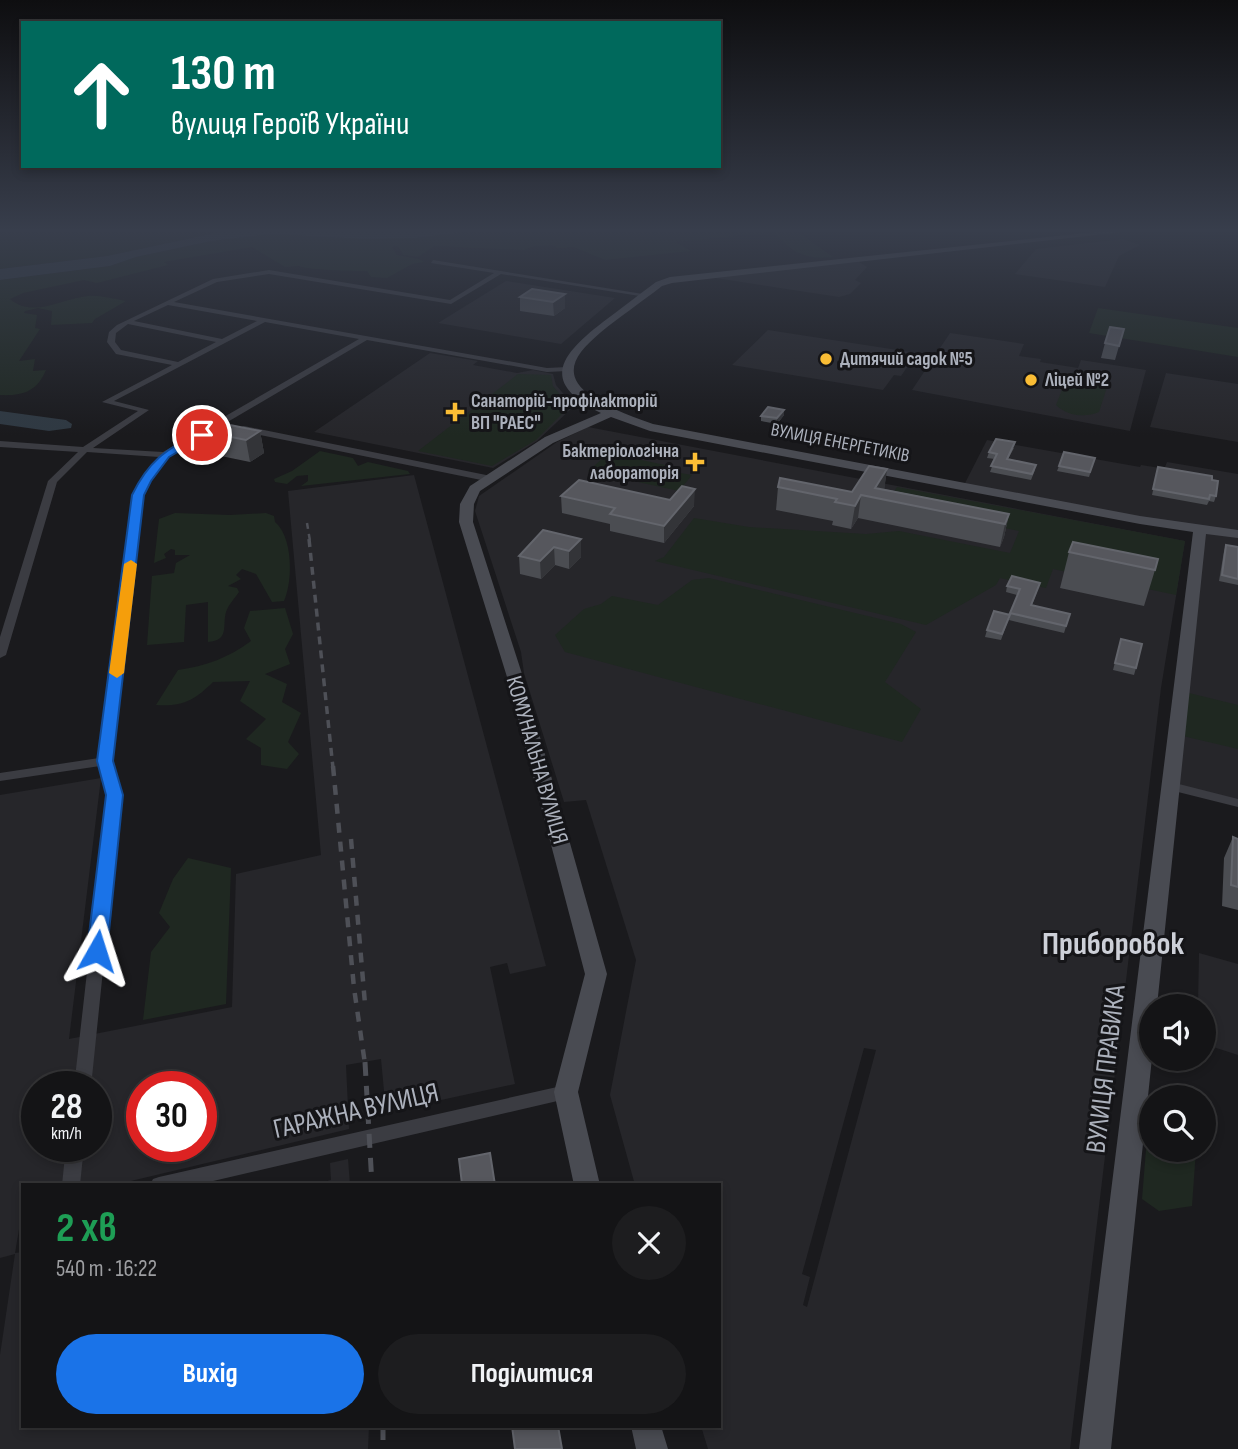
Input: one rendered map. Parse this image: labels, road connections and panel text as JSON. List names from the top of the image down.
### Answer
{
  "streets": {
    "street": [
      "ВУЛИЦЯ ЕНЕРГЕТИКІВ",
      "КОМУНАЛЬНА ВУЛИЦЯ",
      "ВУЛИЦЯ ПРАВИКА",
      "ГАРАЖНА ВУЛИЦЯ"
    ]
  },
  "crossings": [
    ["ВУЛИЦЯ ЕНЕРГЕТИКІВ", "КОМУНАЛЬНА ВУЛИЦЯ"],
    ["ВУЛИЦЯ ЕНЕРГЕТИКІВ", "ВУЛИЦЯ ПРАВИКА"],
    ["КОМУНАЛЬНА ВУЛИЦЯ", "ГАРАЖНА ВУЛИЦЯ"]
  ],
  "districts": ["Приборовок"],
  "places": {
    "other": ["Дитячий садок №5", "Ліцей №2"],
    "health": ["Санаторій-профілакторій ВП \"РАЕС\"", "Бактеріологічна лабораторія"]
  },
  "page": {
    "turn": ["130 m", "вулиця Героїв України"],
    "speed": "28 km/h",
    "limit": "30",
    "heading": ["2 хв", "540 m · 16:22"],
    "buttons": ["Вихід", "Поділитися"]
  }
}
